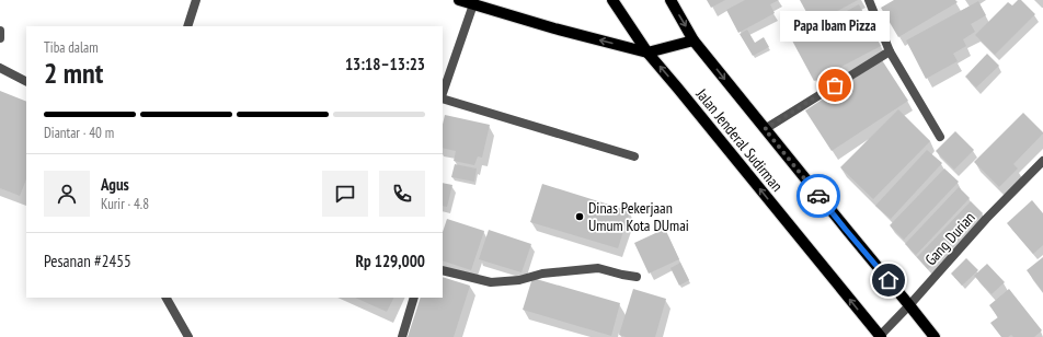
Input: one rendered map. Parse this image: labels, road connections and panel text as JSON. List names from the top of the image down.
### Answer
{
  "streets": {
    "main road": ["Jalan Jenderal Sudirman"],
    "street": ["Gang Durian"]
  },
  "crossings": [
    ["Jalan Jenderal Sudirman", "Gang Durian"]
  ],
  "places": ["Papa Ibam Pizza", "Dinas Pekerjaan Umum Kota DUmai"],
  "page": {
    "bubble": "Papa Ibam Pizza",
    "heading": ["2 mnt", "Tiba dalam", "13:18–13:23"],
    "panel": [
      "Agus",
      "Kurir · 4.8",
      "Pesanan #2455",
      "Rp 129,000"
    ],
    "bar": "Diantar · 40 m"
  }
}
